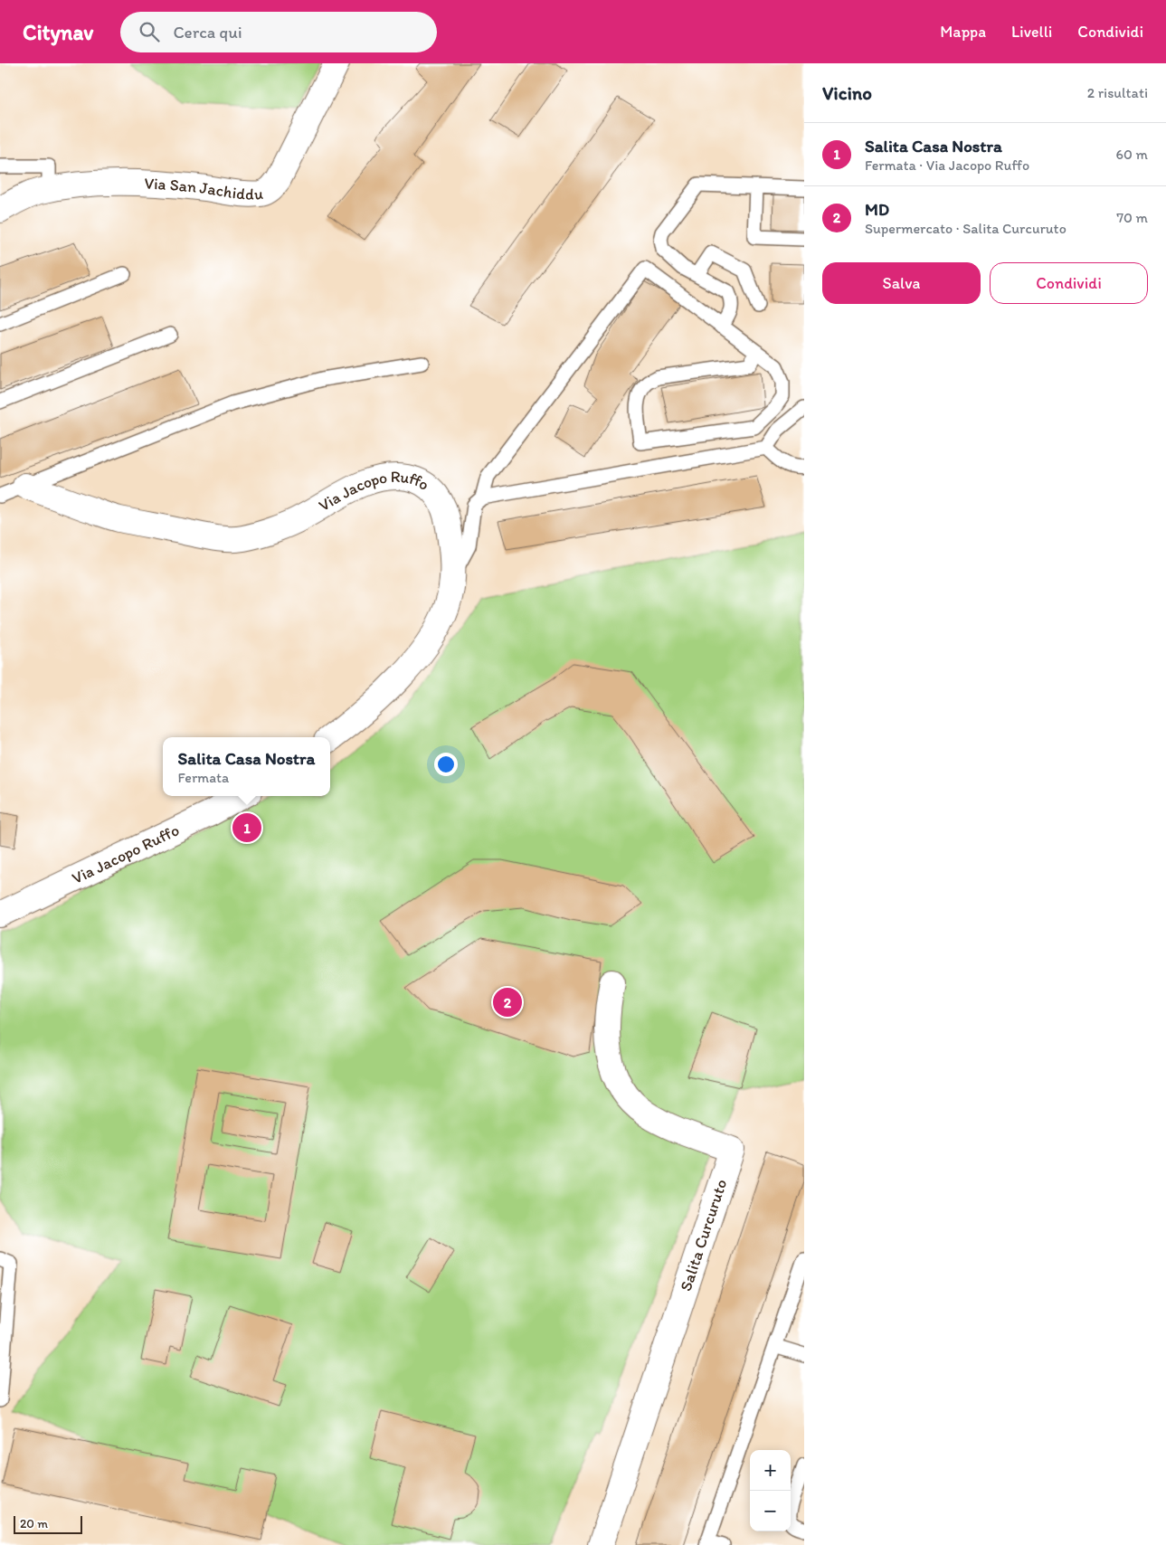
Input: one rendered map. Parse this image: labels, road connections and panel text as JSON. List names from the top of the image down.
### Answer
{
  "streets": {
    "street": ["Via San Jachiddu", "Via Jacopo Ruffo", "Salita Curcuruto"]
  },
  "scale_bar": "20 m",
  "page": {
    "header": "Citynav",
    "search": "Cerca qui",
    "nav": ["Mappa", "Livelli", "Condividi"],
    "heading": ["Vicino", "2 risultati"],
    "list": [
      {
        "mark": "1",
        "name": "Salita Casa Nostra",
        "note": "Fermata · Via Jacopo Ruffo",
        "value": "60 m"
      },
      {
        "mark": "2",
        "name": "MD",
        "note": "Supermercato · Salita Curcuruto",
        "value": "70 m"
      }
    ],
    "buttons": ["Salva", "Condividi"],
    "popup": ["Salita Casa Nostra", "Fermata"],
    "pins": ["1", "2"],
    "map_buttons": ["+", "−"],
    "scale": "20 m"
  }
}
